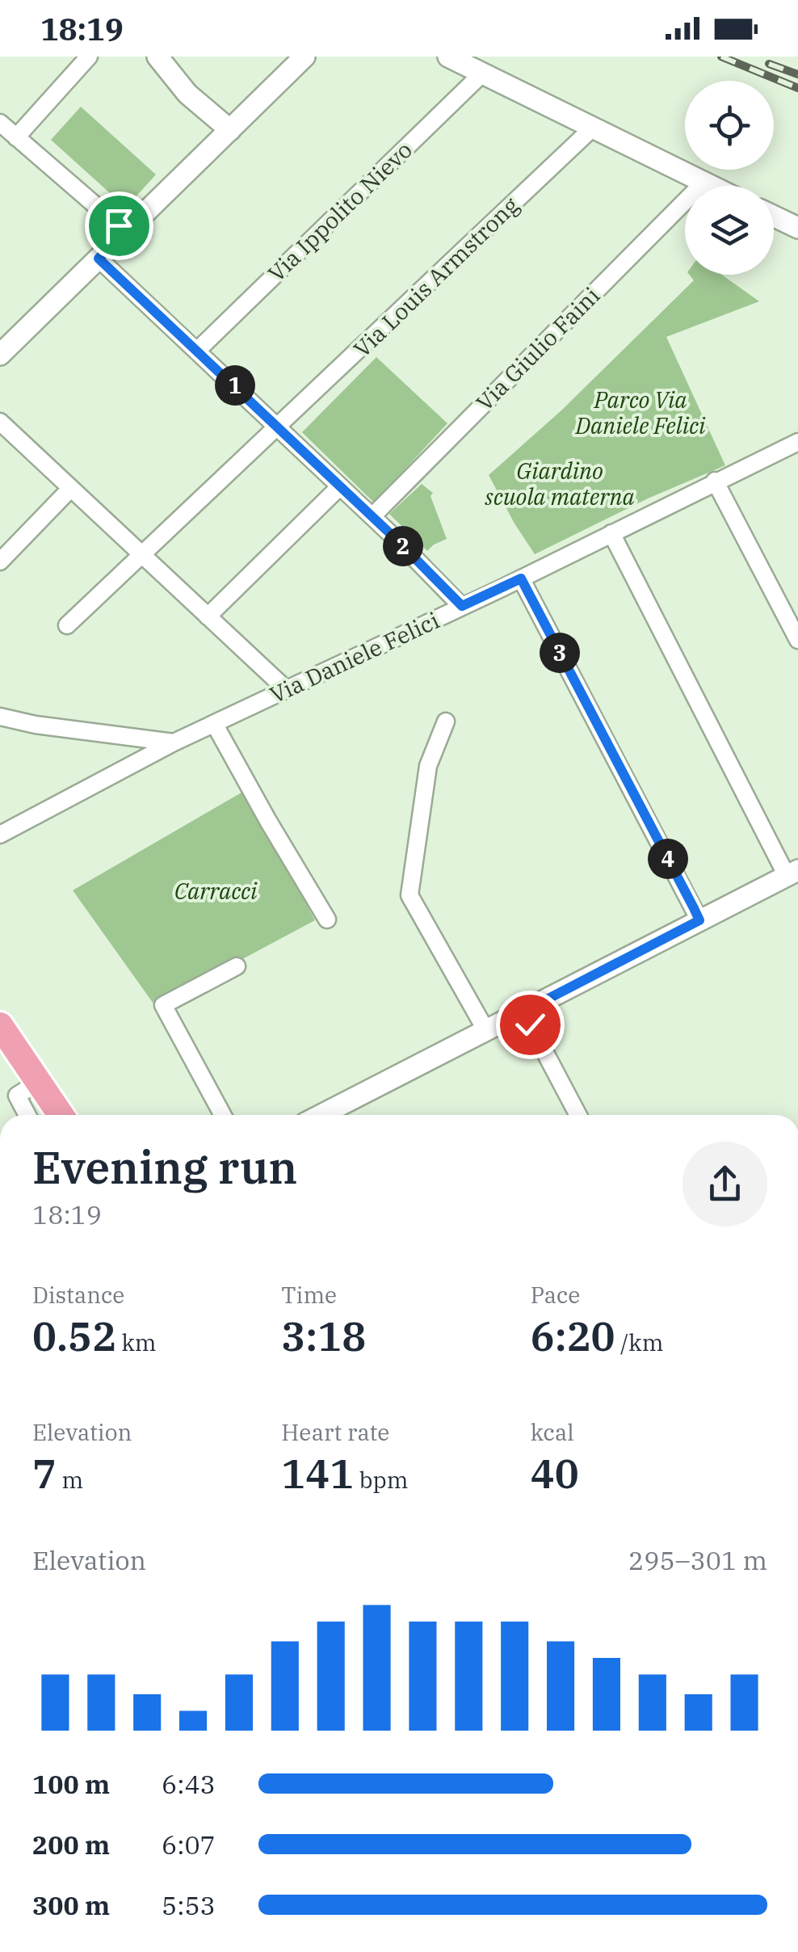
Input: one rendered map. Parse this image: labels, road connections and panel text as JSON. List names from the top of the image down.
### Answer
{
  "streets": {
    "street": [
      "Via Ippolito Nievo",
      "Via Louis Armstrong",
      "Via Giulio Faini",
      "Via Daniele Felici"
    ]
  },
  "parks": ["Parco Via Daniele Felici", "Giardino scuola materna", "Carracci"],
  "page": {
    "status": "18:19",
    "pins": [
      "1",
      "2",
      "3",
      "4"
    ],
    "heading": ["Evening run", "18:19"],
    "stats": [
      ["Distance", "0.52 km"],
      ["Time", "3:18"],
      ["Pace", "6:20 /km"],
      ["Elevation", "7 m"],
      ["Heart rate", "141 bpm"],
      ["kcal", "40"]
    ],
    "chart": ["Elevation", "295–301 m"],
    "list": [
      {
        "name": "100 m",
        "note": "6:43"
      },
      {
        "name": "200 m",
        "note": "6:07"
      },
      {
        "name": "300 m",
        "note": "5:53"
      }
    ]
  }
}
